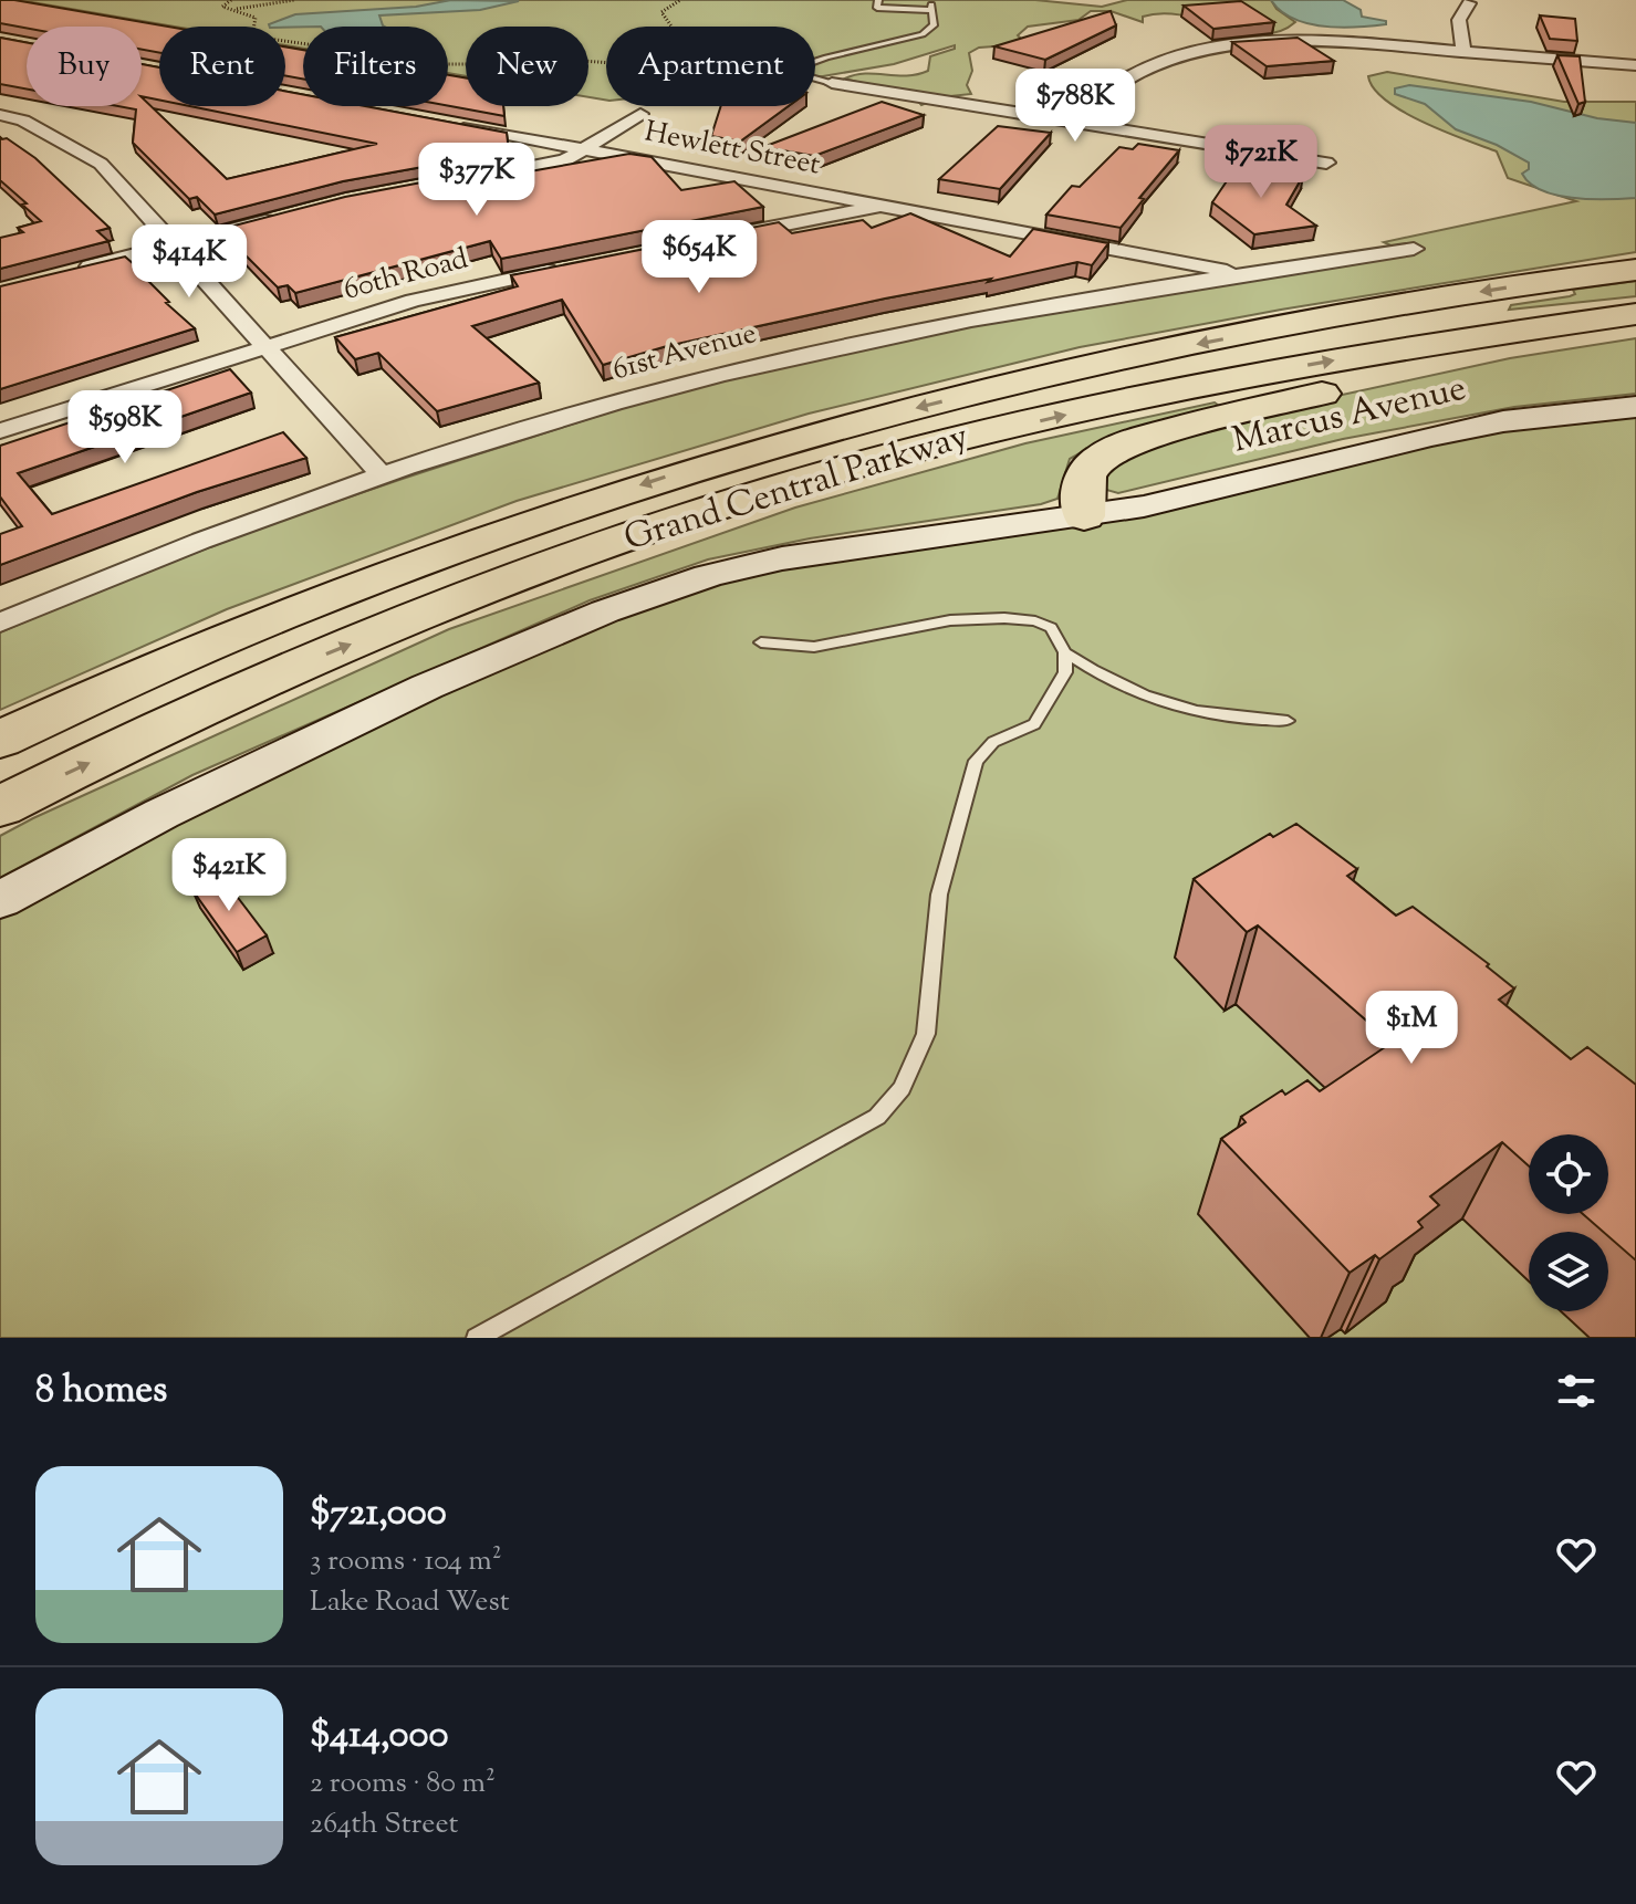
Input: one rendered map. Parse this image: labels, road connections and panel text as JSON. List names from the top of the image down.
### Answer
{
  "streets": {
    "highway": ["Grand Central Parkway"],
    "main road": ["Marcus Avenue"],
    "street": ["Hewlett Street", "60th Road", "61st Avenue"]
  },
  "crossings": [
    ["Hewlett Street", "61st Avenue"]
  ],
  "page": {
    "chip": [
      "Buy",
      "Rent",
      "Filters",
      "New",
      "Apartment"
    ],
    "price": [
      "$788K",
      "$721K",
      "$377K",
      "$654K",
      "$414K",
      "$598K",
      "$421K",
      "$1M"
    ],
    "heading": "8 homes",
    "list": [
      {
        "name": "$721,000",
        "note": "3 rooms · 104 m² · Lake Road West"
      },
      {
        "name": "$414,000",
        "note": "2 rooms · 80 m² · 264th Street"
      }
    ]
  }
}
